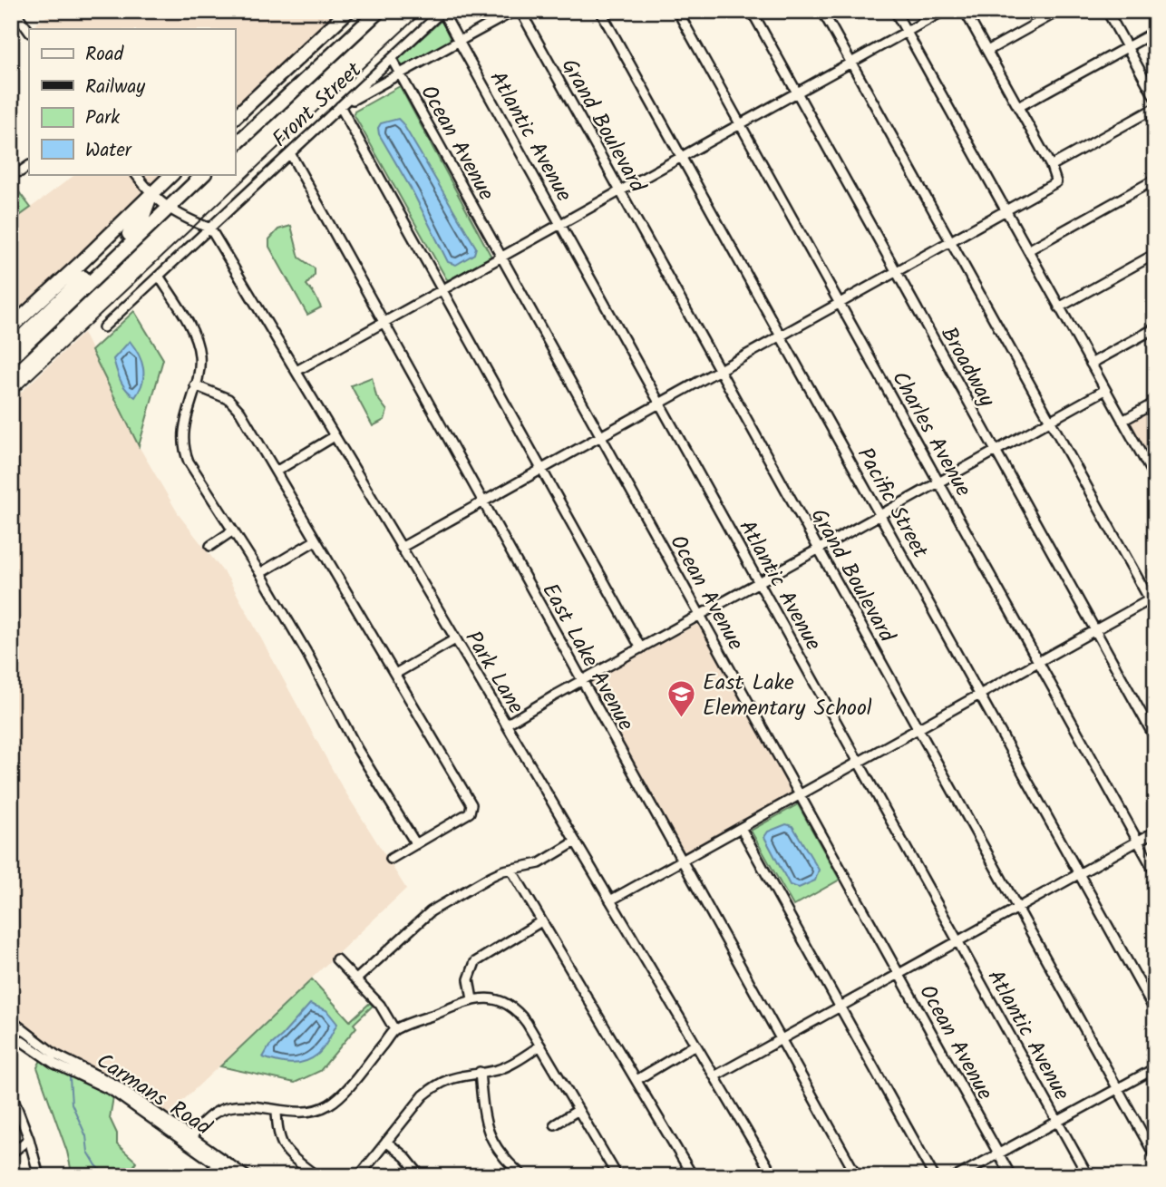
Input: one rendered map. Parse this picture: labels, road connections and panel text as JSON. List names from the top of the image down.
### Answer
{
  "streets": {
    "street": [
      "Front Street",
      "Grand Boulevard",
      "Atlantic Avenue",
      "Ocean Avenue",
      "Broadway",
      "Charles Avenue",
      "Pacific Street",
      "East Lake Avenue",
      "Park Lane",
      "Carmans Road"
    ]
  },
  "crossings": [
    ["Front Street", "Atlantic Avenue"],
    ["Front Street", "Ocean Avenue"],
    ["Front Street", "East Lake Avenue"],
    ["Front Street", "Park Lane"]
  ],
  "places": {
    "school or university": ["East Lake Elementary School"]
  },
  "legend": [
    "Road",
    "Railway",
    "Park",
    "Water"
  ]
}
